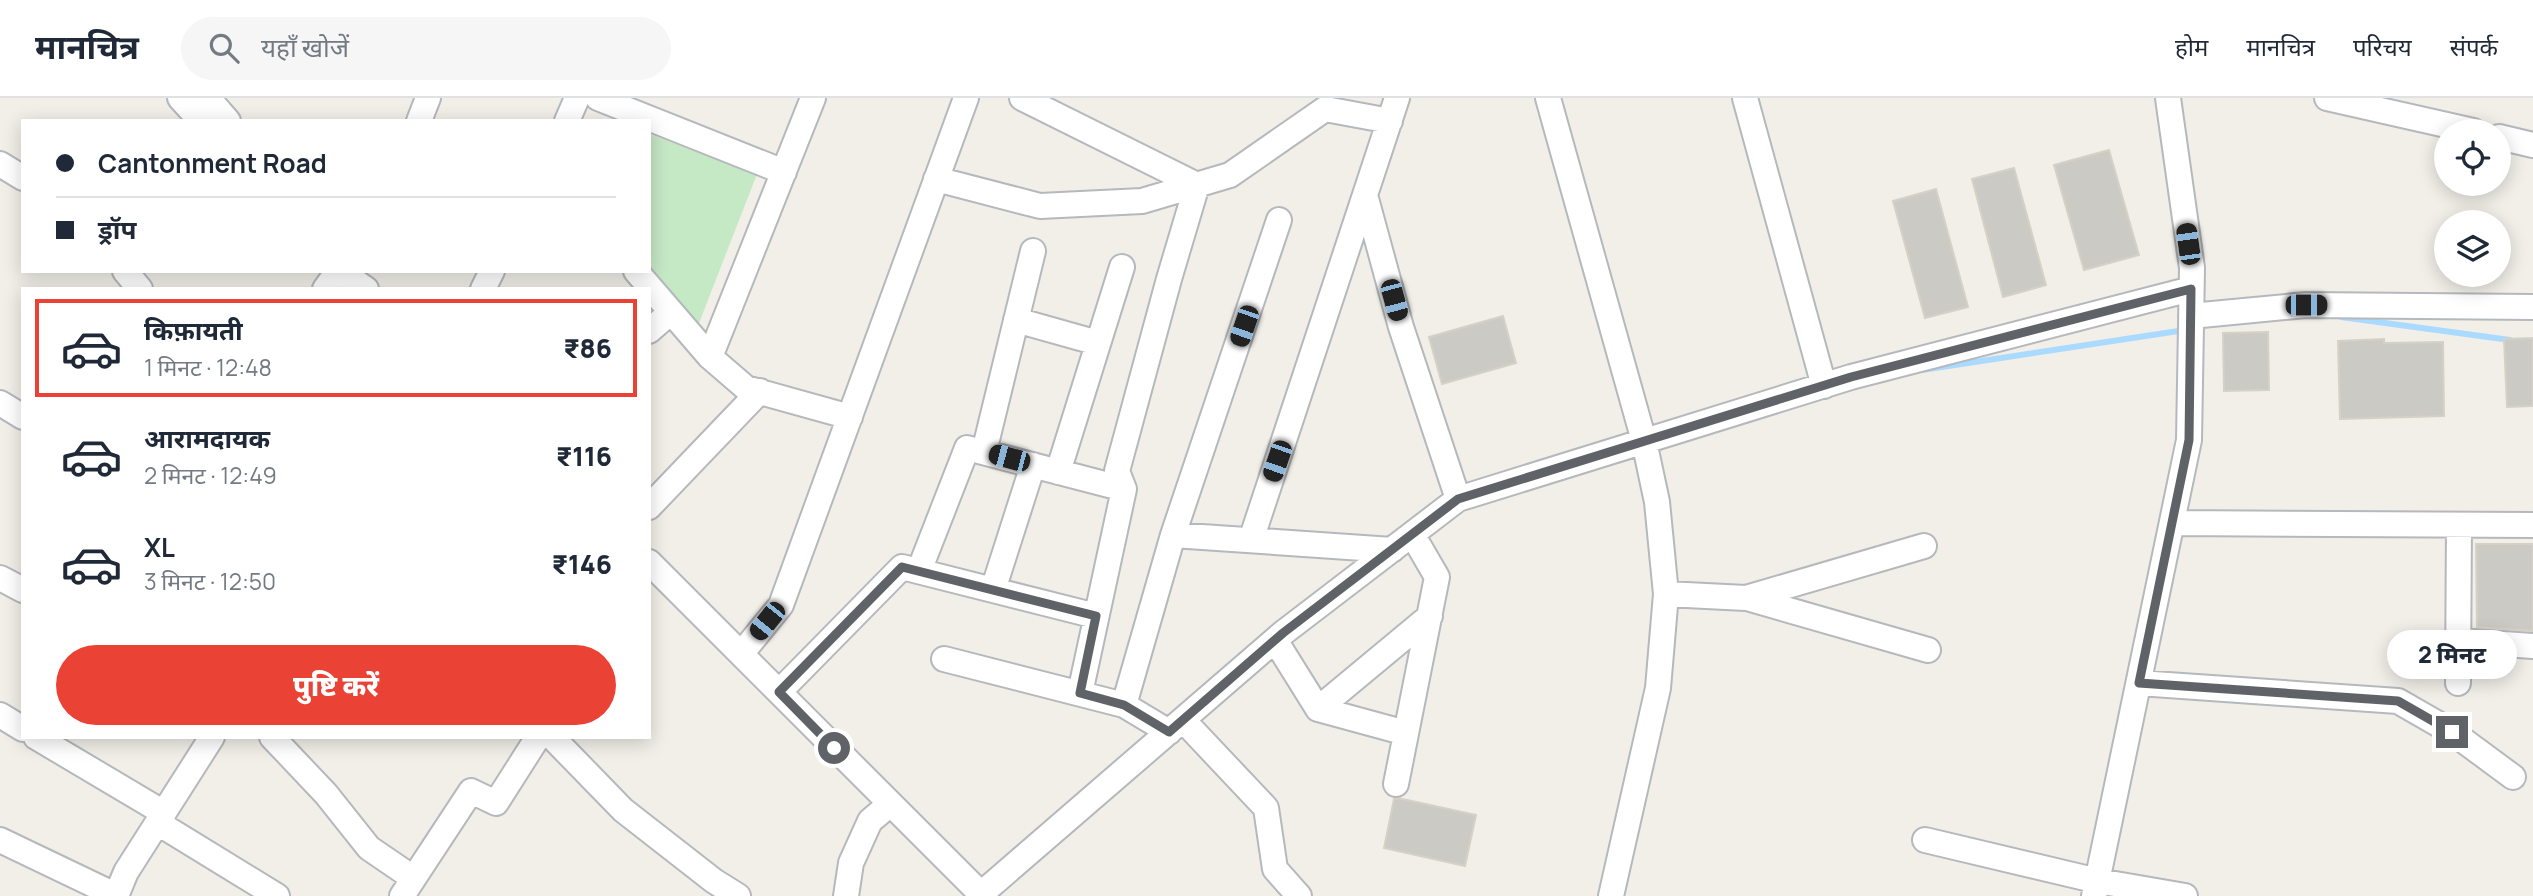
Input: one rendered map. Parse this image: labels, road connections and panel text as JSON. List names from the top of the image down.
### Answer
{
  "page": {
    "header": "मानचित्र",
    "search": "यहाँ खोजें",
    "nav": [
      "होम",
      "मानचित्र",
      "परिचय",
      "संपर्क"
    ],
    "banner": ["Cantonment Road", "ड्रॉप"],
    "list": [
      {
        "name": "किफ़ायती",
        "note": "1 मिनट · 12:48",
        "value": "₹86"
      },
      {
        "name": "आरामदायक",
        "note": "2 मिनट · 12:49",
        "value": "₹116"
      },
      {
        "name": "XL",
        "note": "3 मिनट · 12:50",
        "value": "₹146"
      }
    ],
    "bubble": "2 मिनट",
    "buttons": "पुष्टि करें"
  }
}
